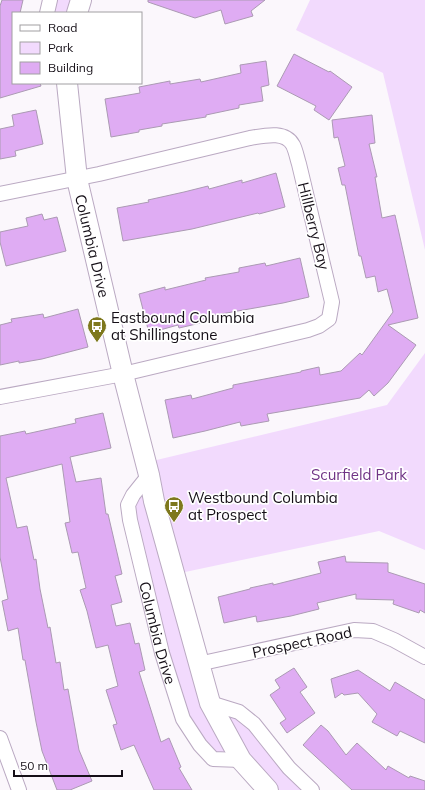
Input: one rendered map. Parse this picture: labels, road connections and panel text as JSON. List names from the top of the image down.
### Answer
{
  "streets": {
    "street": ["Hillberry Bay", "Columbia Drive", "Prospect Road"]
  },
  "crossings": [
    ["Hillberry Bay", "Columbia Drive"],
    ["Columbia Drive", "Prospect Road"]
  ],
  "parks": ["Scurfield Park"],
  "places": {
    "bus stop": ["Eastbound Columbia at Shillingstone", "Westbound Columbia at Prospect"]
  },
  "legend": ["Road", "Park", "Building"],
  "scale_bar": "50 m"
}
